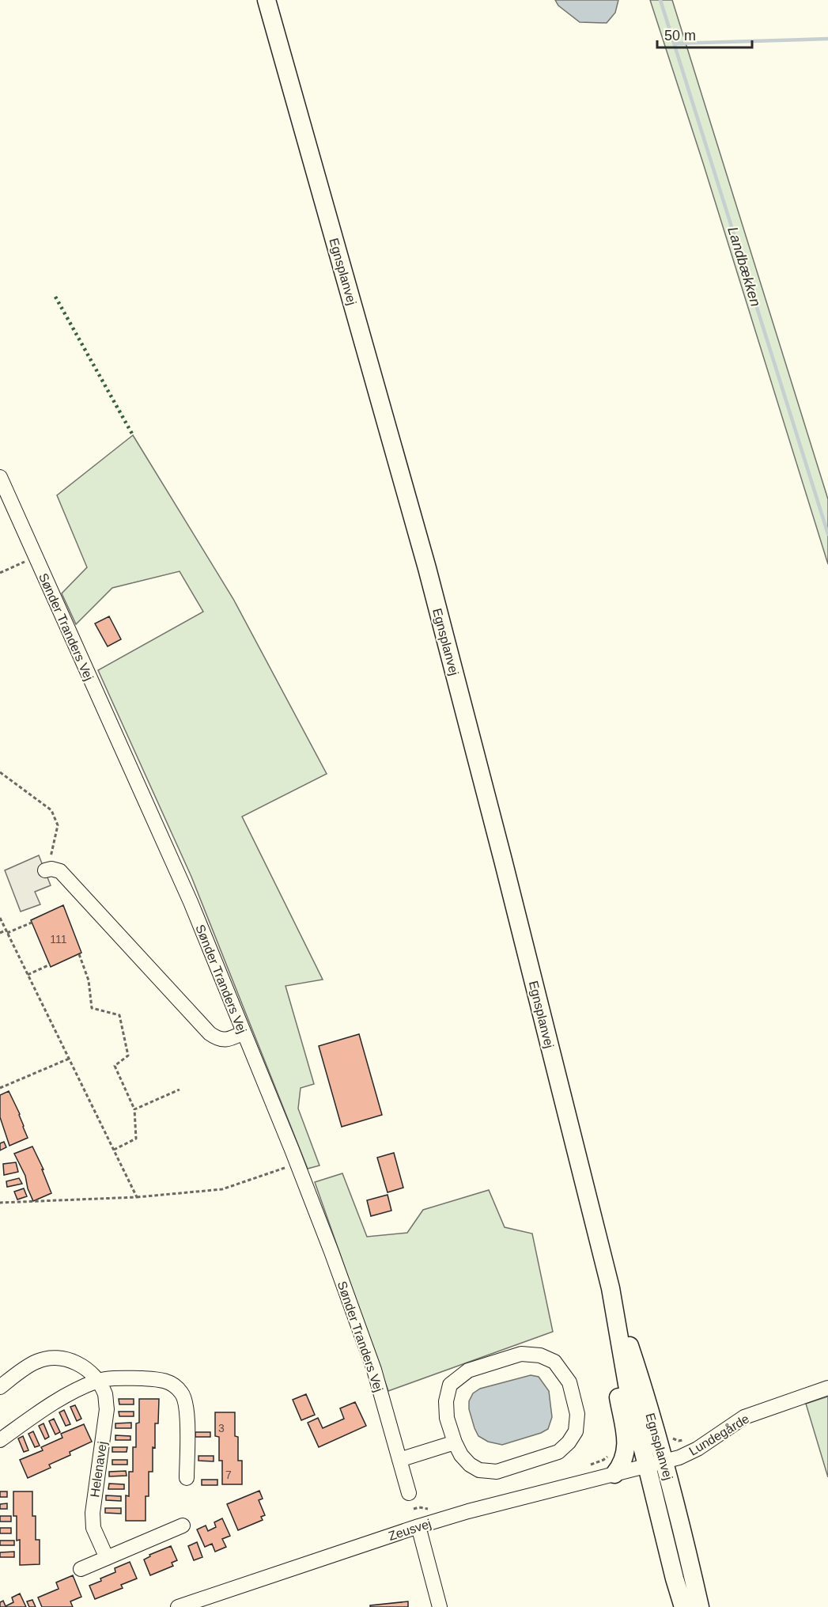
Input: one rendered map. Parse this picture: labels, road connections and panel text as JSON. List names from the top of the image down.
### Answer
{
  "streets": {
    "main road": ["Egnsplanvej"],
    "street": [
      "Sønder Tranders Vej",
      "Lundegårde",
      "Helenavej",
      "Zeusvej"
    ]
  },
  "crossings": [
    ["Egnsplanvej", "Lundegårde"],
    ["Egnsplanvej", "Zeusvej"],
    ["Lundegårde", "Zeusvej"]
  ],
  "water": ["Landbækken"],
  "house_numbers": ["111", "3", "7"],
  "scale_bar": "50 m"
}
